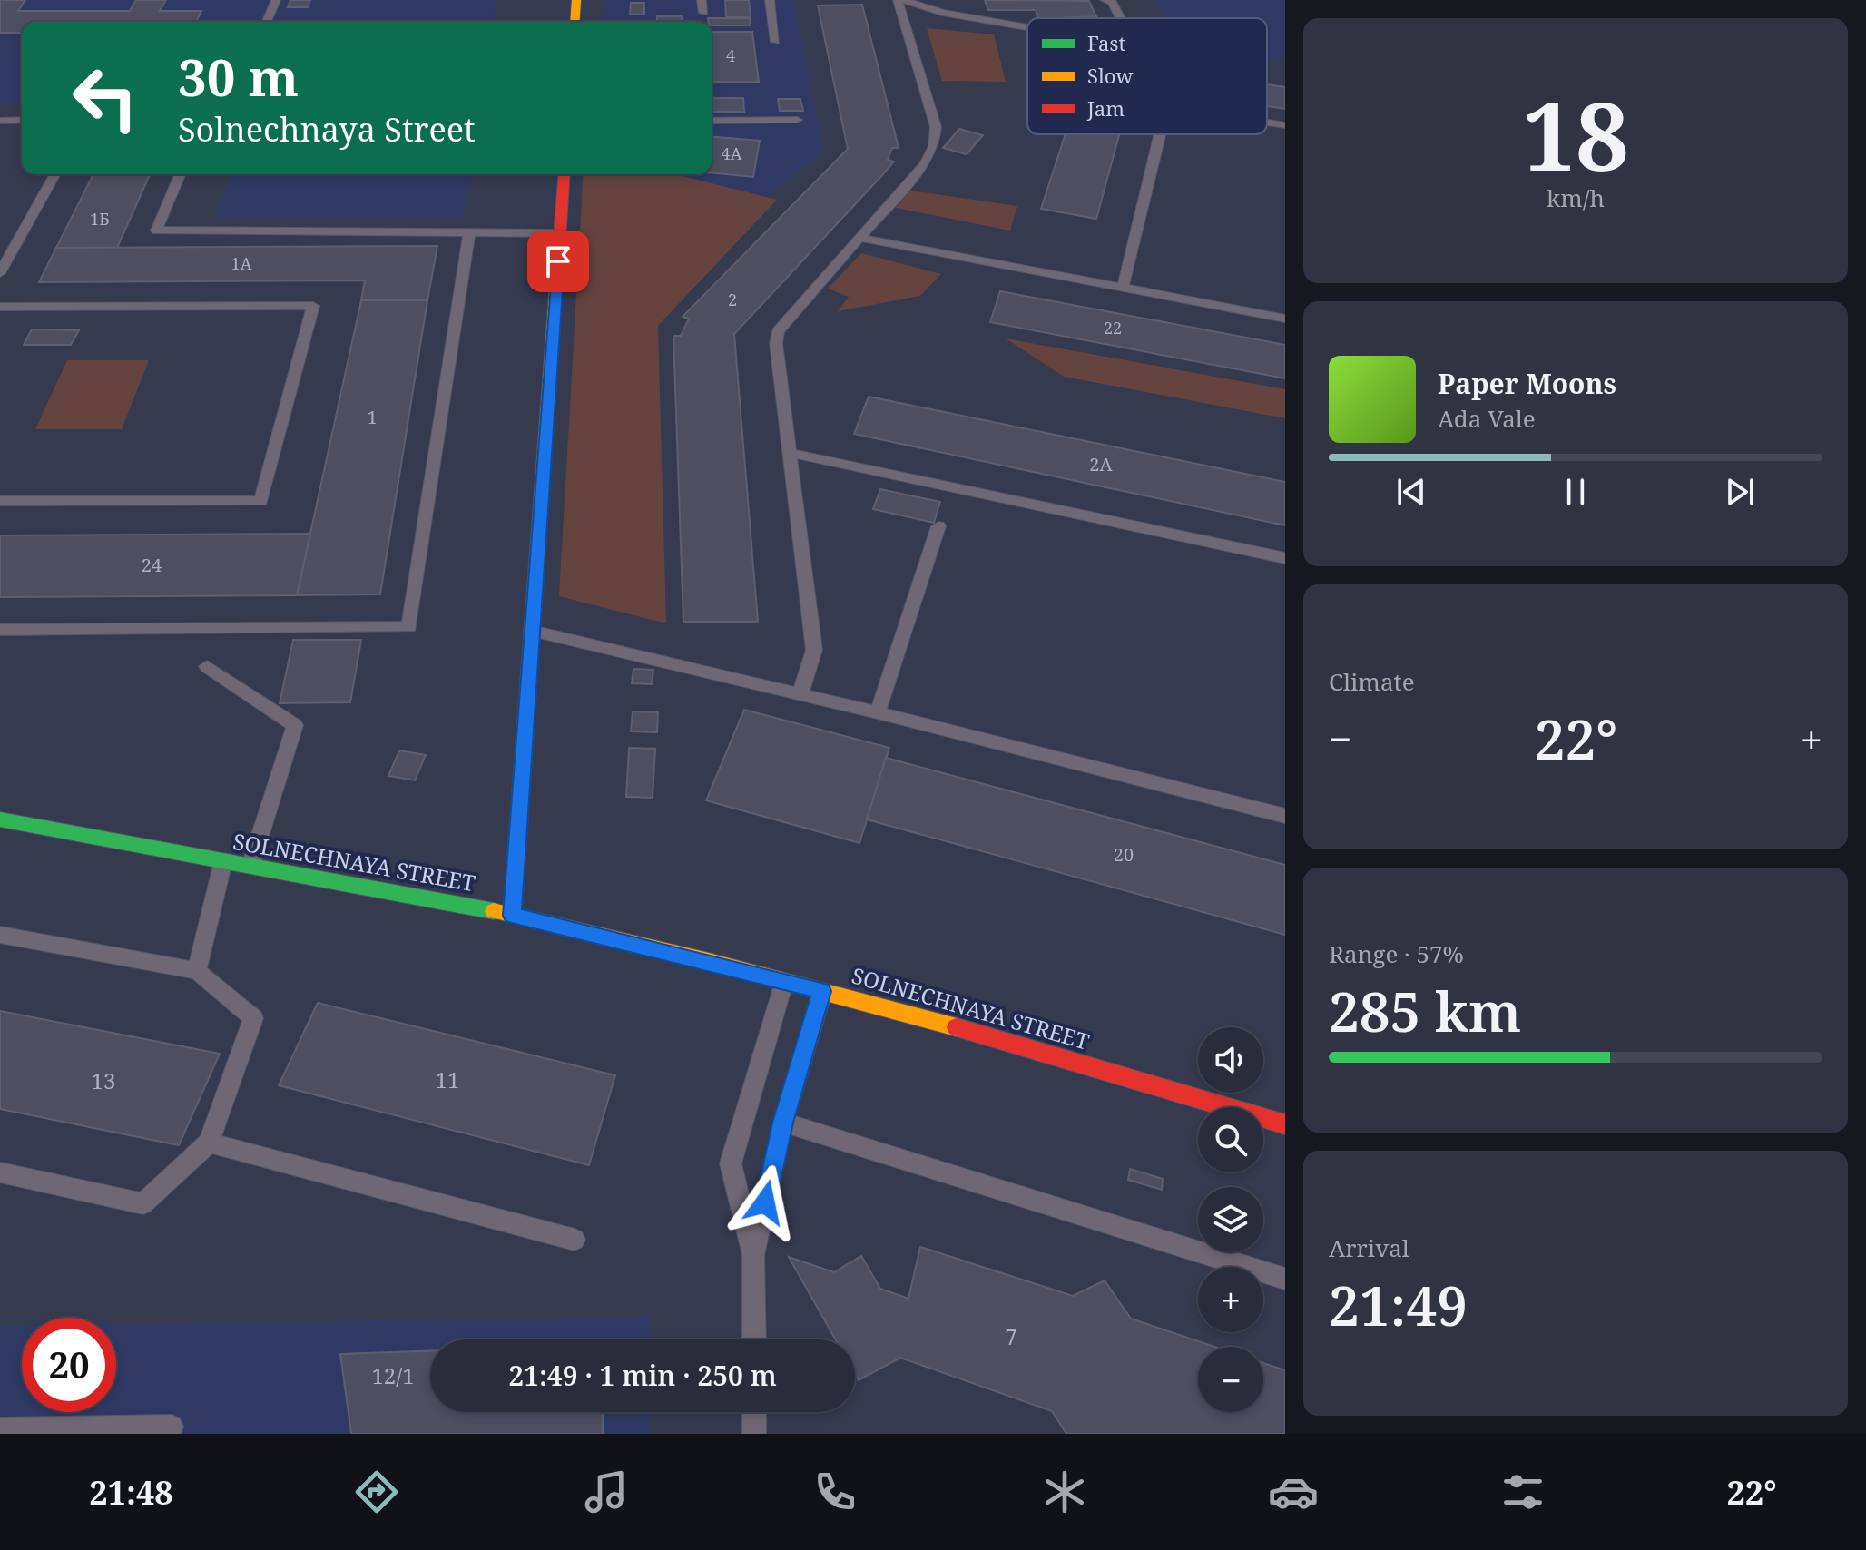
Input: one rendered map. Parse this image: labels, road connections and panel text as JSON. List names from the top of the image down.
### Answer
{
  "streets": {
    "street": ["SOLNECHNAYA STREET"]
  },
  "house_numbers": [
    "4",
    "4А",
    "1Б",
    "1А",
    "2",
    "22",
    "1",
    "2А",
    "24",
    "20",
    "11",
    "13",
    "7",
    "12/1"
  ],
  "legend": ["Fast", "Slow", "Jam"],
  "page": {
    "tile": [
      ["18", "km/h"],
      "Climate",
      ["Range · 57%", "285 km"],
      ["Arrival", "21:49"]
    ],
    "turn": ["30 m", "Solnechnaya Street"],
    "song": ["Paper Moons", "Ada Vale"],
    "heat": ["−", "22°", "+"],
    "map_buttons": ["+", "−"],
    "limit": "20",
    "trip": "21:49 · 1 min · 250 m",
    "tabs": ["21:48", "22°"]
  }
}
